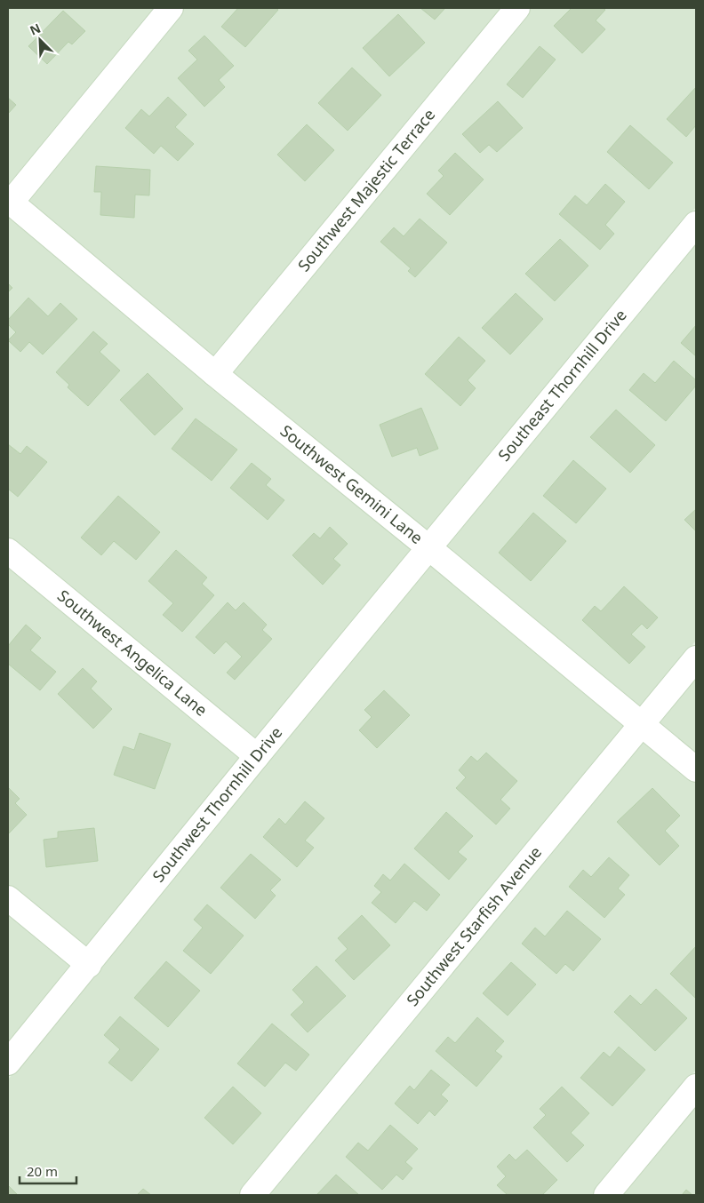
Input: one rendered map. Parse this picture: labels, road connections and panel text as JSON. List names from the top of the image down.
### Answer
{
  "streets": {
    "street": [
      "Southwest Majestic Terrace",
      "Southeast Thornhill Drive",
      "Southwest Gemini Lane",
      "Southwest Angelica Lane",
      "Southwest Thornhill Drive",
      "Southwest Starfish Avenue"
    ]
  },
  "crossings": [
    ["Southwest Majestic Terrace", "Southwest Gemini Lane"],
    ["Southeast Thornhill Drive", "Southwest Gemini Lane"],
    ["Southeast Thornhill Drive", "Southwest Thornhill Drive"],
    ["Southwest Gemini Lane", "Southwest Thornhill Drive"],
    ["Southwest Gemini Lane", "Southwest Starfish Avenue"],
    ["Southwest Angelica Lane", "Southwest Thornhill Drive"]
  ],
  "scale_bar": "20 m",
  "north": "top left"
}
